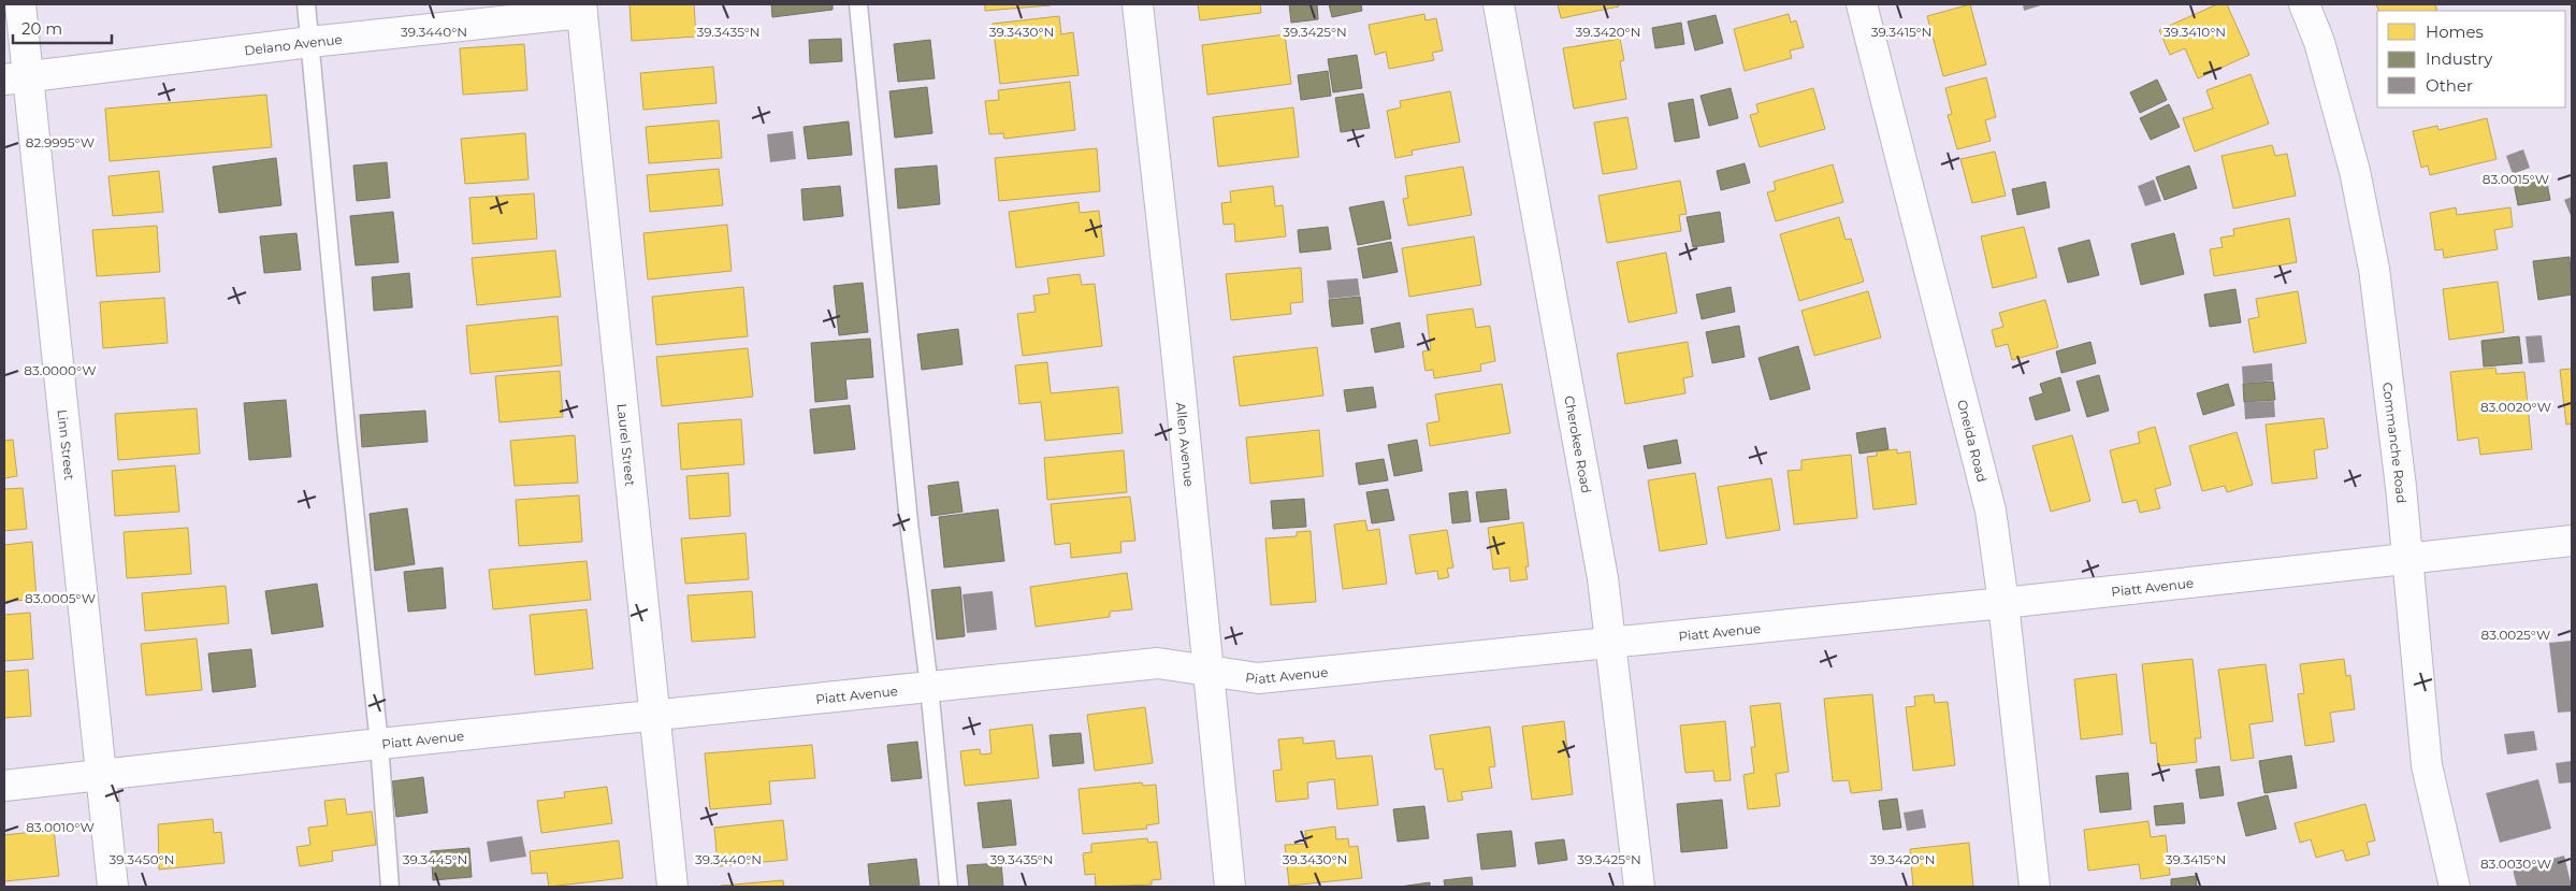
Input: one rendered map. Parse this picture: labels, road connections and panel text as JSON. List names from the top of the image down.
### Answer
{
  "streets": {
    "street": [
      "Delano Avenue",
      "Oneida Road",
      "Commanche Road",
      "Cherokee Road",
      "Allen Avenue",
      "Linn Street",
      "Laurel Street",
      "Piatt Avenue"
    ]
  },
  "crossings": [
    ["Delano Avenue", "Linn Street"],
    ["Delano Avenue", "Laurel Street"],
    ["Oneida Road", "Piatt Avenue"],
    ["Commanche Road", "Piatt Avenue"],
    ["Cherokee Road", "Piatt Avenue"],
    ["Allen Avenue", "Piatt Avenue"],
    ["Linn Street", "Piatt Avenue"],
    ["Laurel Street", "Piatt Avenue"]
  ],
  "legend": ["Homes", "Industry", "Other"],
  "scale_bar": "20 m",
  "coordinates": [
    "39.3425°N",
    "39.3420°N",
    "39.3415°N",
    "39.3410°N",
    "39.3440°N",
    "39.3435°N",
    "39.3430°N",
    "82.9995°W",
    "83.0015°W",
    "83.0000°W",
    "83.0020°W",
    "83.0005°W",
    "83.0025°W",
    "83.0010°W",
    "39.3450°N",
    "39.3445°N",
    "83.0030°W"
  ]
}
